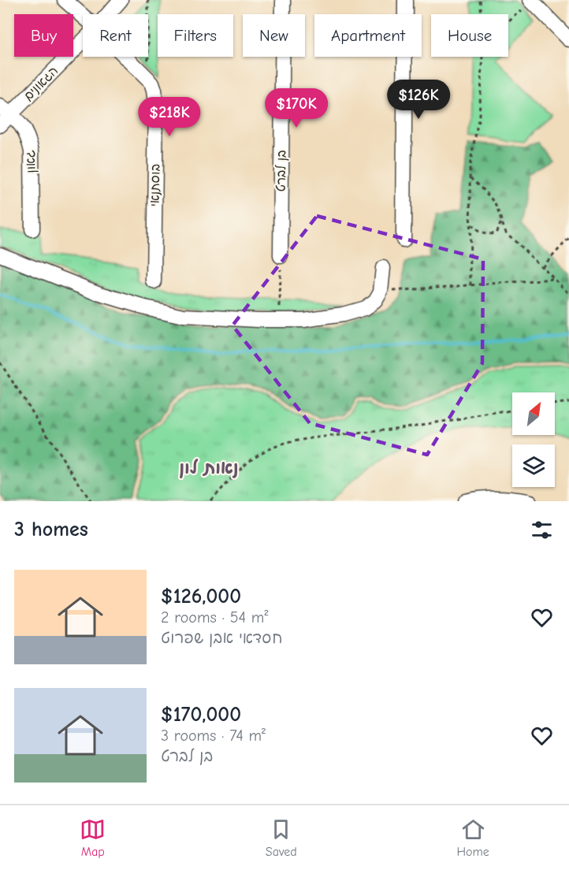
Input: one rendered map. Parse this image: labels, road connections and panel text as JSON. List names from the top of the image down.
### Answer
{
  "streets": {
    "street": [
      "הגאונים",
      "גאון",
      "בן לברט",
      "בוסתנאי"
    ]
  },
  "crossings": [
    ["הגאונים", "גאון"]
  ],
  "districts": ["נאות לון"],
  "north": "top right",
  "page": {
    "chip": [
      "Buy",
      "Rent",
      "Filters",
      "New",
      "Apartment",
      "House"
    ],
    "price": ["$126K", "$170K", "$218K"],
    "heading": "3 homes",
    "list": [
      {
        "name": "$126,000",
        "note": "2 rooms · 54 m² · חסדאי אבן שפרוט"
      },
      {
        "name": "$170,000",
        "note": "3 rooms · 74 m² · בן לברט"
      }
    ],
    "tabs": ["Map", "Saved", "Home"]
  }
}
